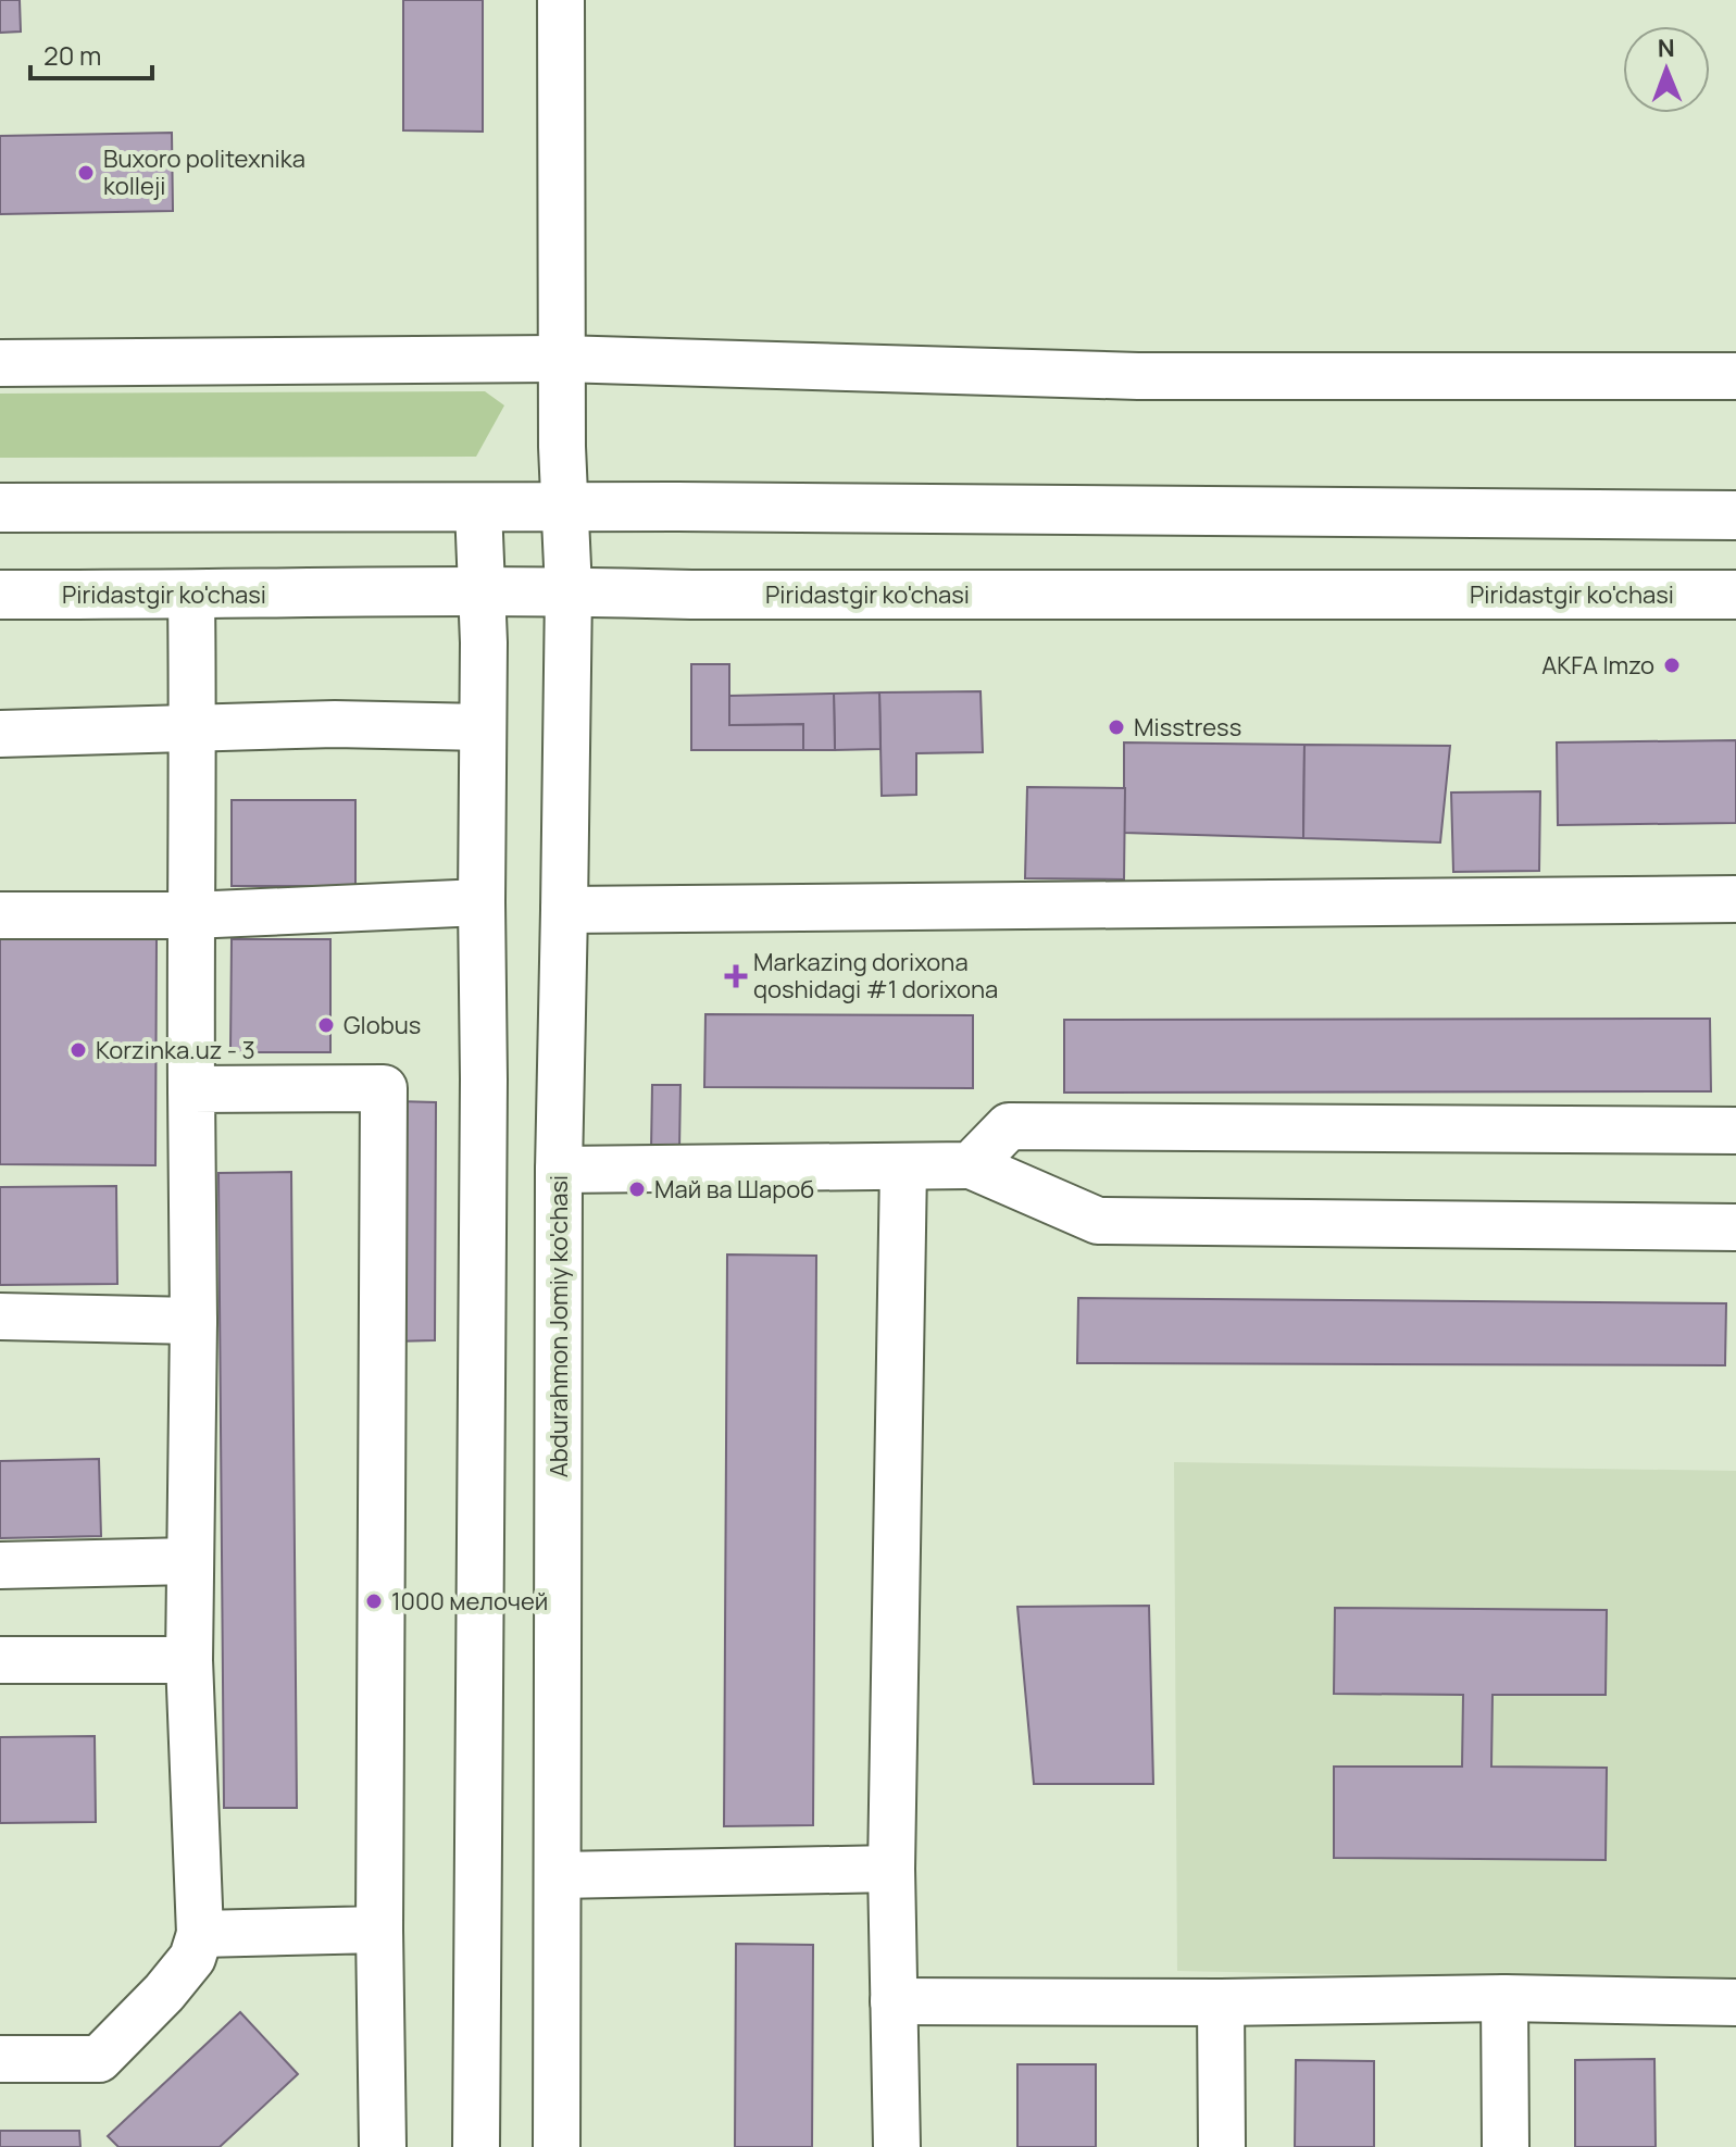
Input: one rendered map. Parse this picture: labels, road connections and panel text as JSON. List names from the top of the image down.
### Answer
{
  "streets": {
    "main road": ["Piridastgir ko'chasi"],
    "street": ["Abdurahmon Jomiy ko'chasi"]
  },
  "crossings": [
    ["Piridastgir ko'chasi", "Abdurahmon Jomiy ko'chasi"]
  ],
  "places": {
    "other": [
      "Buxoro politexnika kolleji",
      "AKFA Imzo",
      "Misstress",
      "Globus",
      "Korzinka.uz - 3",
      "Май ва Шароб",
      "1000 мелочей"
    ],
    "health": ["Markazing dorixona qoshidagi #1 dorixona"]
  },
  "scale_bar": "20 m",
  "north": "top"
}
